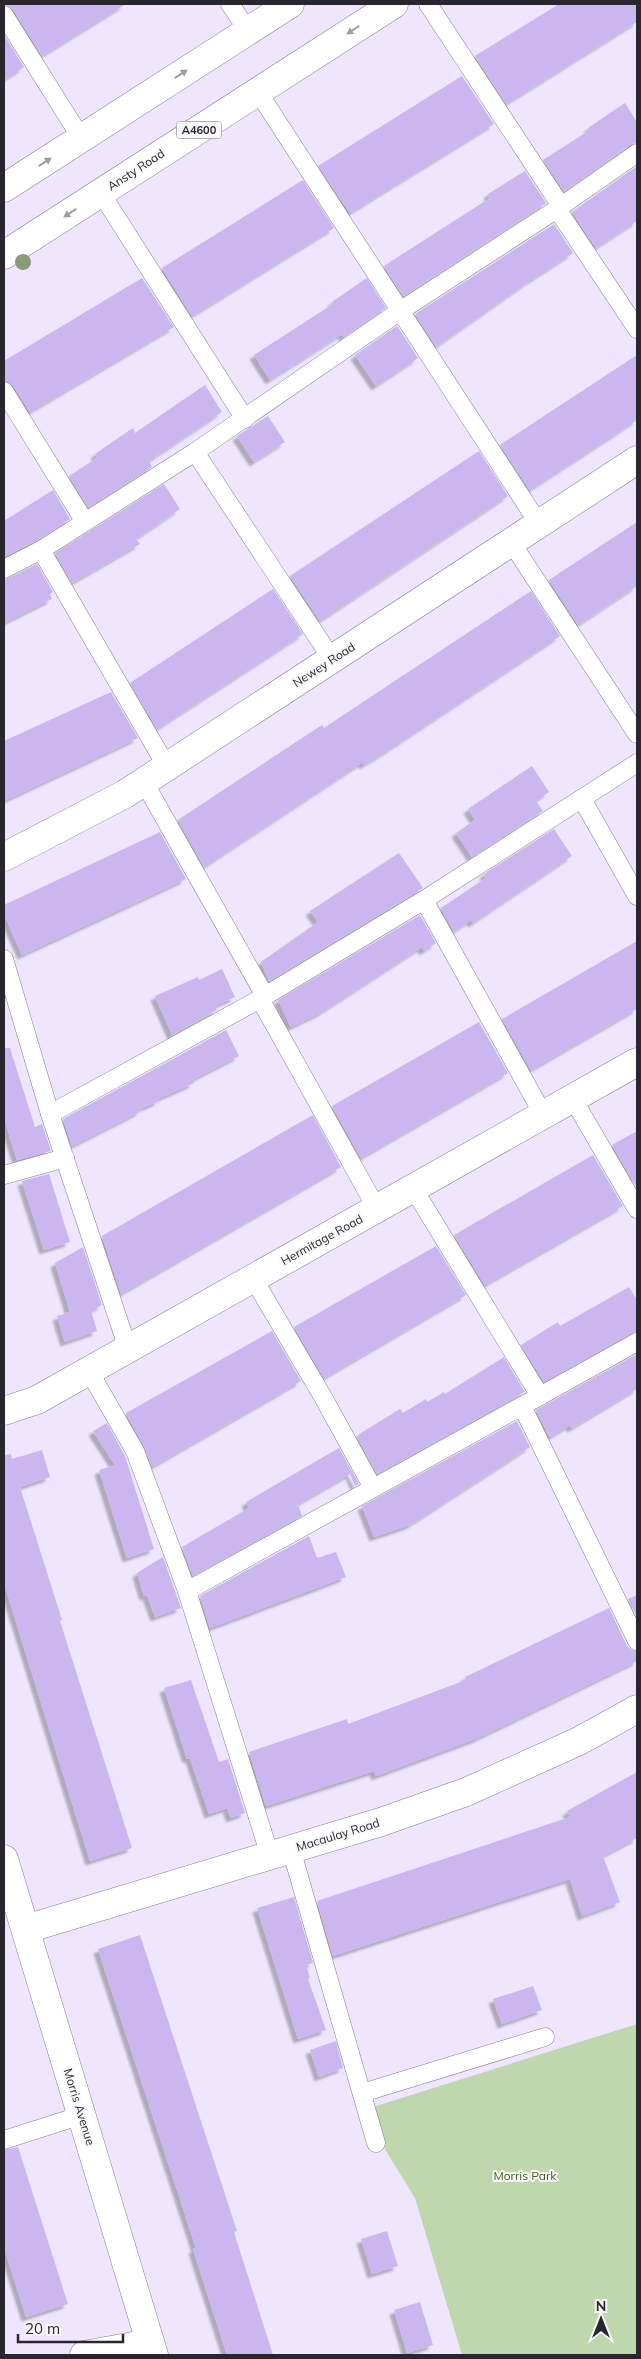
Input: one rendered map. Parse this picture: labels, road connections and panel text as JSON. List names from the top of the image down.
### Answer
{
  "streets": {
    "main road": [
      "A4600",
      "Ansty Road",
      "Newey Road",
      "Hermitage Road",
      "Macaulay Road",
      "Morris Avenue"
    ]
  },
  "crossings": [
    ["Macaulay Road", "Morris Avenue"]
  ],
  "parks": ["Morris Park"],
  "scale_bar": "20 m",
  "north": "top"
}
